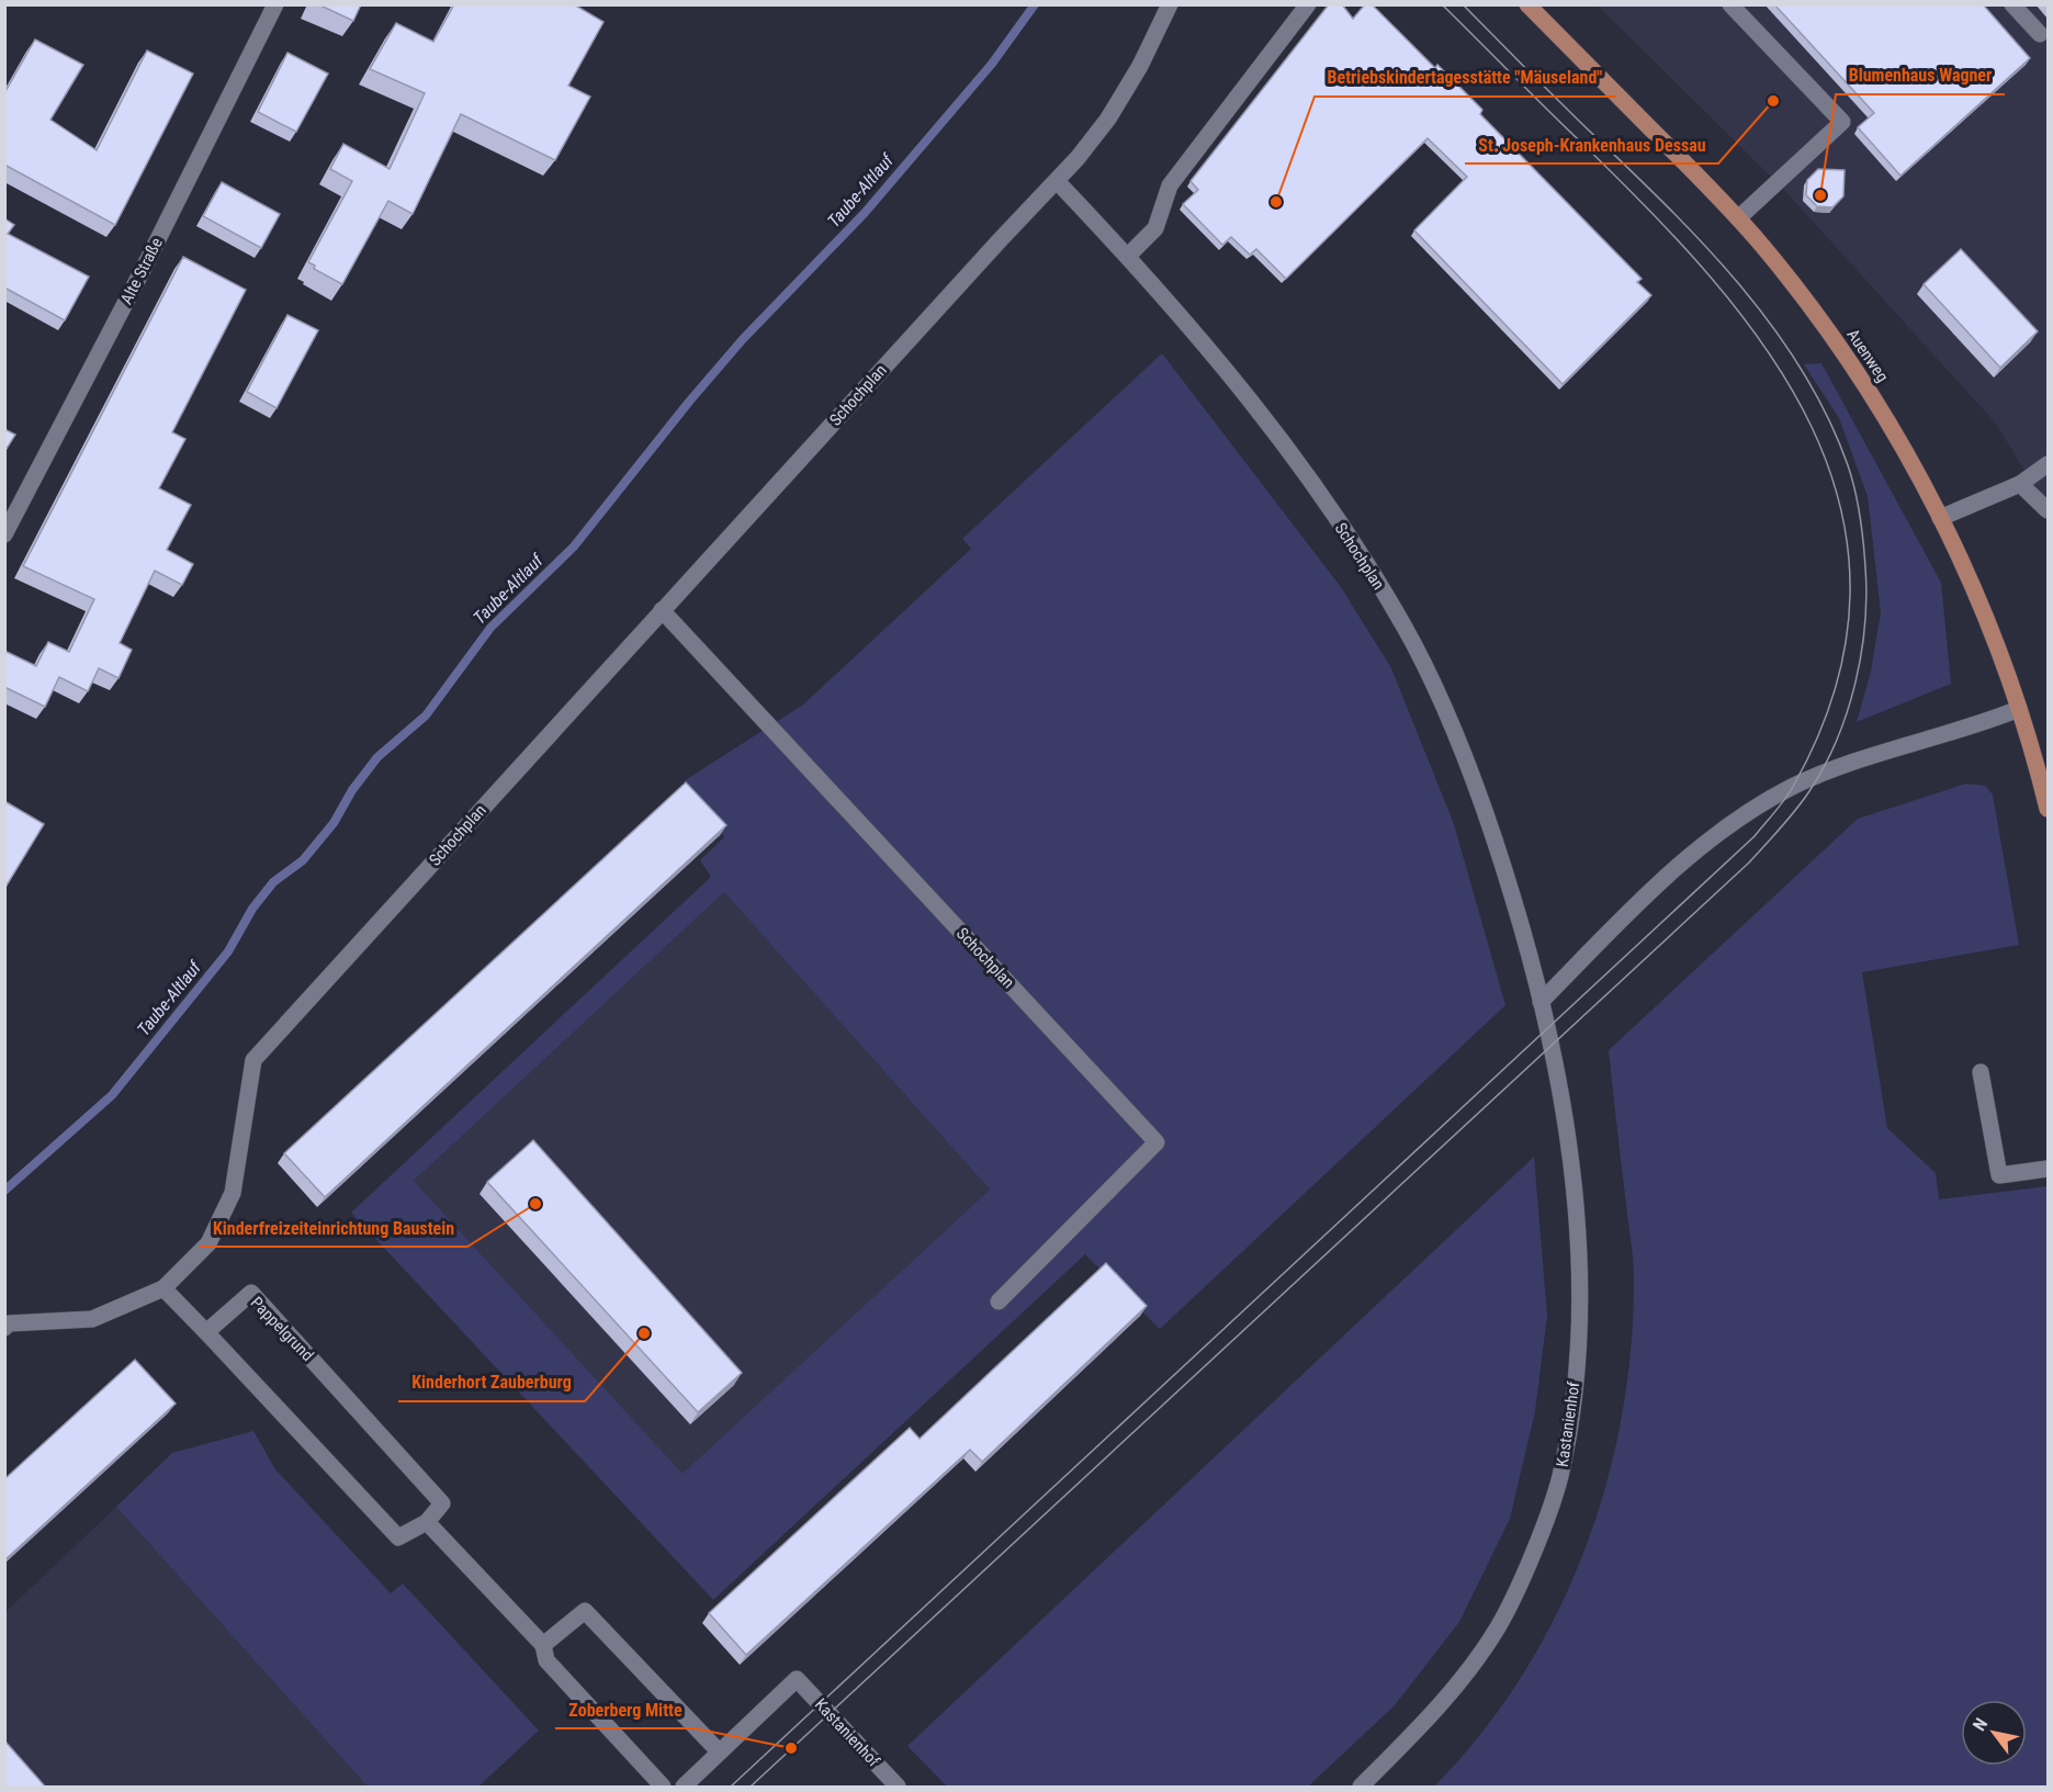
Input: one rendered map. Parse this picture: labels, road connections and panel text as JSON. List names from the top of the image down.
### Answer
{
  "streets": {
    "main road": ["Auenweg"],
    "street": [
      "Alte Straße",
      "Schochplan",
      "Pappelgrund",
      "Kastanienhof"
    ]
  },
  "crossings": [
    ["Schochplan", "Kastanienhof"]
  ],
  "water": ["Taube-Altlauf"],
  "places": [
    "St. Joseph-Krankenhaus Dessau",
    "Blumenhaus Wagner",
    "Betriebskindertagesstätte \"Mäuseland\"",
    "Kinderfreizeiteinrichtung Baustein",
    "Kinderhort Zauberburg",
    "Zoberberg Mitte"
  ],
  "north": "top left"
}
